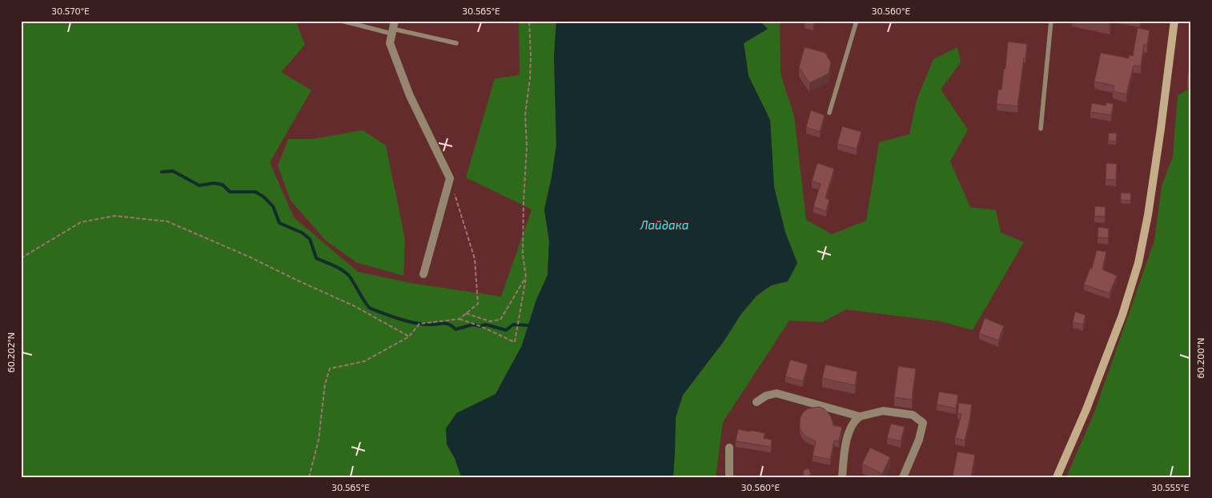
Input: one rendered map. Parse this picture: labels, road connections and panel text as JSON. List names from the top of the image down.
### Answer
{
  "water": ["Лайдака"],
  "coordinates": [
    "30.570°E",
    "30.565°E",
    "30.560°E",
    "60.202°N",
    "60.200°N",
    "30.555°E"
  ]
}
